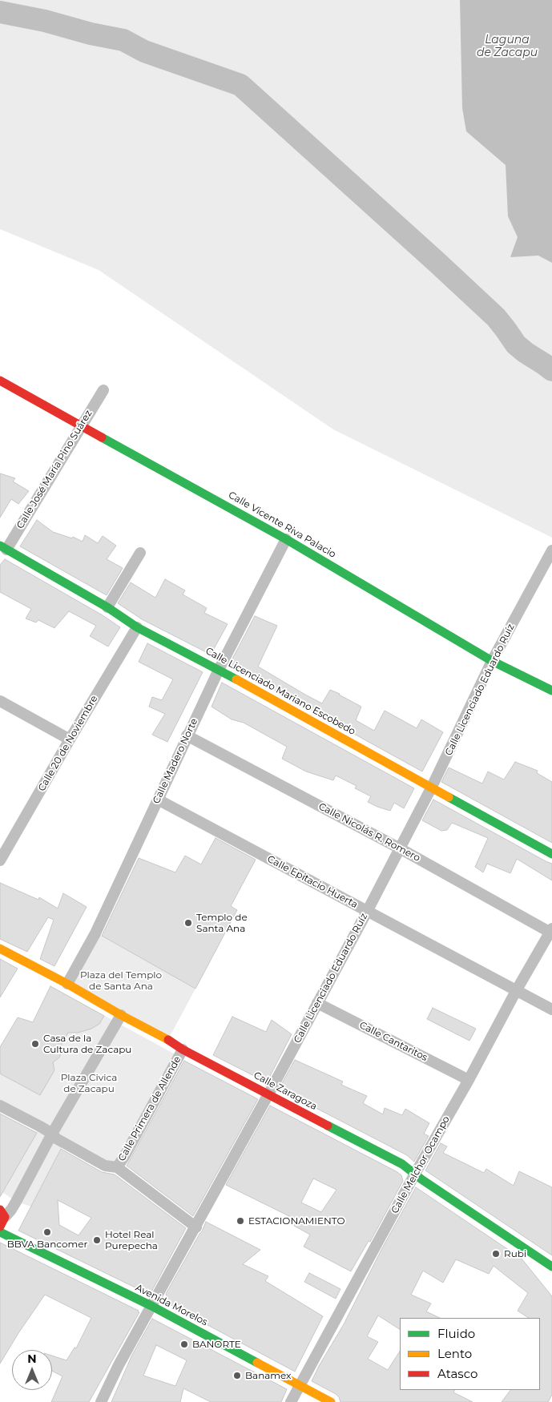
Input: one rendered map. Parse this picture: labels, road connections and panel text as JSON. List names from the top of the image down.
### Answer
{
  "streets": {
    "main road": [
      "Calle Vicente Riva Palacio",
      "Calle Licenciado Mariano Escobedo",
      "Calle Zaragoza",
      "Avenida Morelos"
    ],
    "street": [
      "Calle José María Pino Suárez",
      "Calle Licenciado Eduardo Ruíz",
      "Calle 20 de Noviembre",
      "Calle Madero Norte",
      "Calle Nicolás R. Romero",
      "Calle Epitacio Huerta",
      "Calle Cantaritos",
      "Calle Primera de Allende",
      "Calle Melchor Ocampo"
    ]
  },
  "crossings": [
    ["Calle José María Pino Suárez", "Calle Vicente Riva Palacio"],
    ["Calle José María Pino Suárez", "Calle Licenciado Mariano Escobedo"],
    ["Calle Vicente Riva Palacio", "Calle Licenciado Eduardo Ruíz"],
    ["Calle Vicente Riva Palacio", "Calle Madero Norte"],
    ["Calle Licenciado Eduardo Ruíz", "Calle Licenciado Mariano Escobedo"],
    ["Calle Licenciado Eduardo Ruíz", "Calle Nicolás R. Romero"],
    ["Calle Licenciado Eduardo Ruíz", "Calle Epitacio Huerta"],
    ["Calle Licenciado Eduardo Ruíz", "Calle Cantaritos"],
    ["Calle Licenciado Eduardo Ruíz", "Calle Zaragoza"],
    ["Calle Licenciado Eduardo Ruíz", "Avenida Morelos"],
    ["Calle Licenciado Mariano Escobedo", "Calle 20 de Noviembre"],
    ["Calle Licenciado Mariano Escobedo", "Calle Madero Norte"],
    ["Calle Madero Norte", "Calle Nicolás R. Romero"],
    ["Calle Madero Norte", "Calle Epitacio Huerta"],
    ["Calle Madero Norte", "Calle Zaragoza"],
    ["Calle Nicolás R. Romero", "Calle Melchor Ocampo"],
    ["Calle Epitacio Huerta", "Calle Melchor Ocampo"],
    ["Calle Cantaritos", "Calle Melchor Ocampo"],
    ["Calle Zaragoza", "Calle Primera de Allende"],
    ["Calle Zaragoza", "Calle Melchor Ocampo"],
    ["Calle Melchor Ocampo", "Avenida Morelos"]
  ],
  "water": ["Laguna de Zacapu"],
  "parks": ["Plaza del Templo de Santa Ana", "Plaza Civica de Zacapu"],
  "places": [
    "Templo de Santa Ana",
    "Casa de la Cultura de Zacapu",
    "ESTACIONAMIENTO",
    "BBVA Bancomer",
    "Hotel Real Purepecha",
    "Rubi",
    "BANORTE",
    "Banamex"
  ],
  "legend": ["Fluido", "Lento", "Atasco"],
  "north": "top"
}
